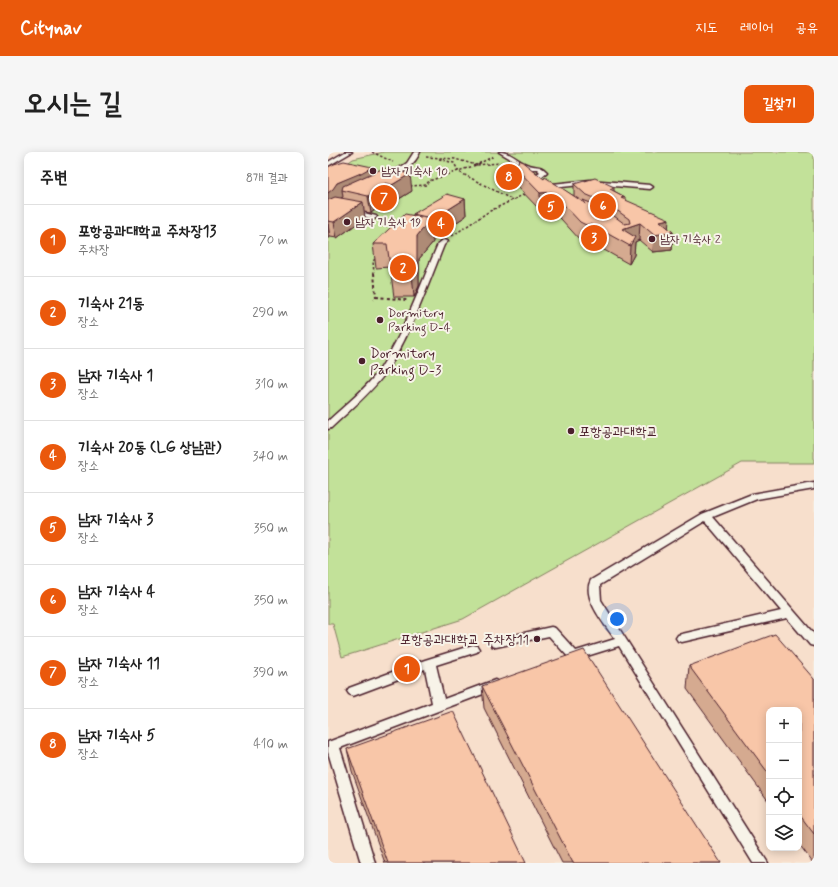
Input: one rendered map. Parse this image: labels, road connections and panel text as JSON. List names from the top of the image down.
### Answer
{
  "places": [
    "남자 기숙사 10",
    "남자 기숙사 19",
    "남자 기숙사 2",
    "Dormitory Parking D-4",
    "Dormitory Parking D-3",
    "포항공과대학교",
    "포항공과대학교 주차장11"
  ],
  "page": {
    "header": "Citynav",
    "nav": ["지도", "레이어", "공유"],
    "buttons": "길찾기",
    "title": "오시는 길",
    "heading": ["주변", "8개 결과"],
    "pins": [
      "8",
      "7",
      "6",
      "5",
      "4",
      "3",
      "2",
      "1"
    ],
    "list": [
      {
        "mark": "1",
        "name": "포항공과대학교 주차장13",
        "note": "주차장",
        "value": "70 m"
      },
      {
        "mark": "2",
        "name": "기숙사 21동",
        "note": "장소",
        "value": "290 m"
      },
      {
        "mark": "3",
        "name": "남자 기숙사 1",
        "note": "장소",
        "value": "310 m"
      },
      {
        "mark": "4",
        "name": "기숙사 20동 (LG 상남관)",
        "note": "장소",
        "value": "340 m"
      },
      {
        "mark": "5",
        "name": "남자 기숙사 3",
        "note": "장소",
        "value": "350 m"
      },
      {
        "mark": "6",
        "name": "남자 기숙사 4",
        "note": "장소",
        "value": "350 m"
      },
      {
        "mark": "7",
        "name": "남자 기숙사 11",
        "note": "장소",
        "value": "390 m"
      },
      {
        "mark": "8",
        "name": "남자 기숙사 5",
        "note": "장소",
        "value": "410 m"
      }
    ],
    "map_buttons": ["+", "−"]
  }
}
